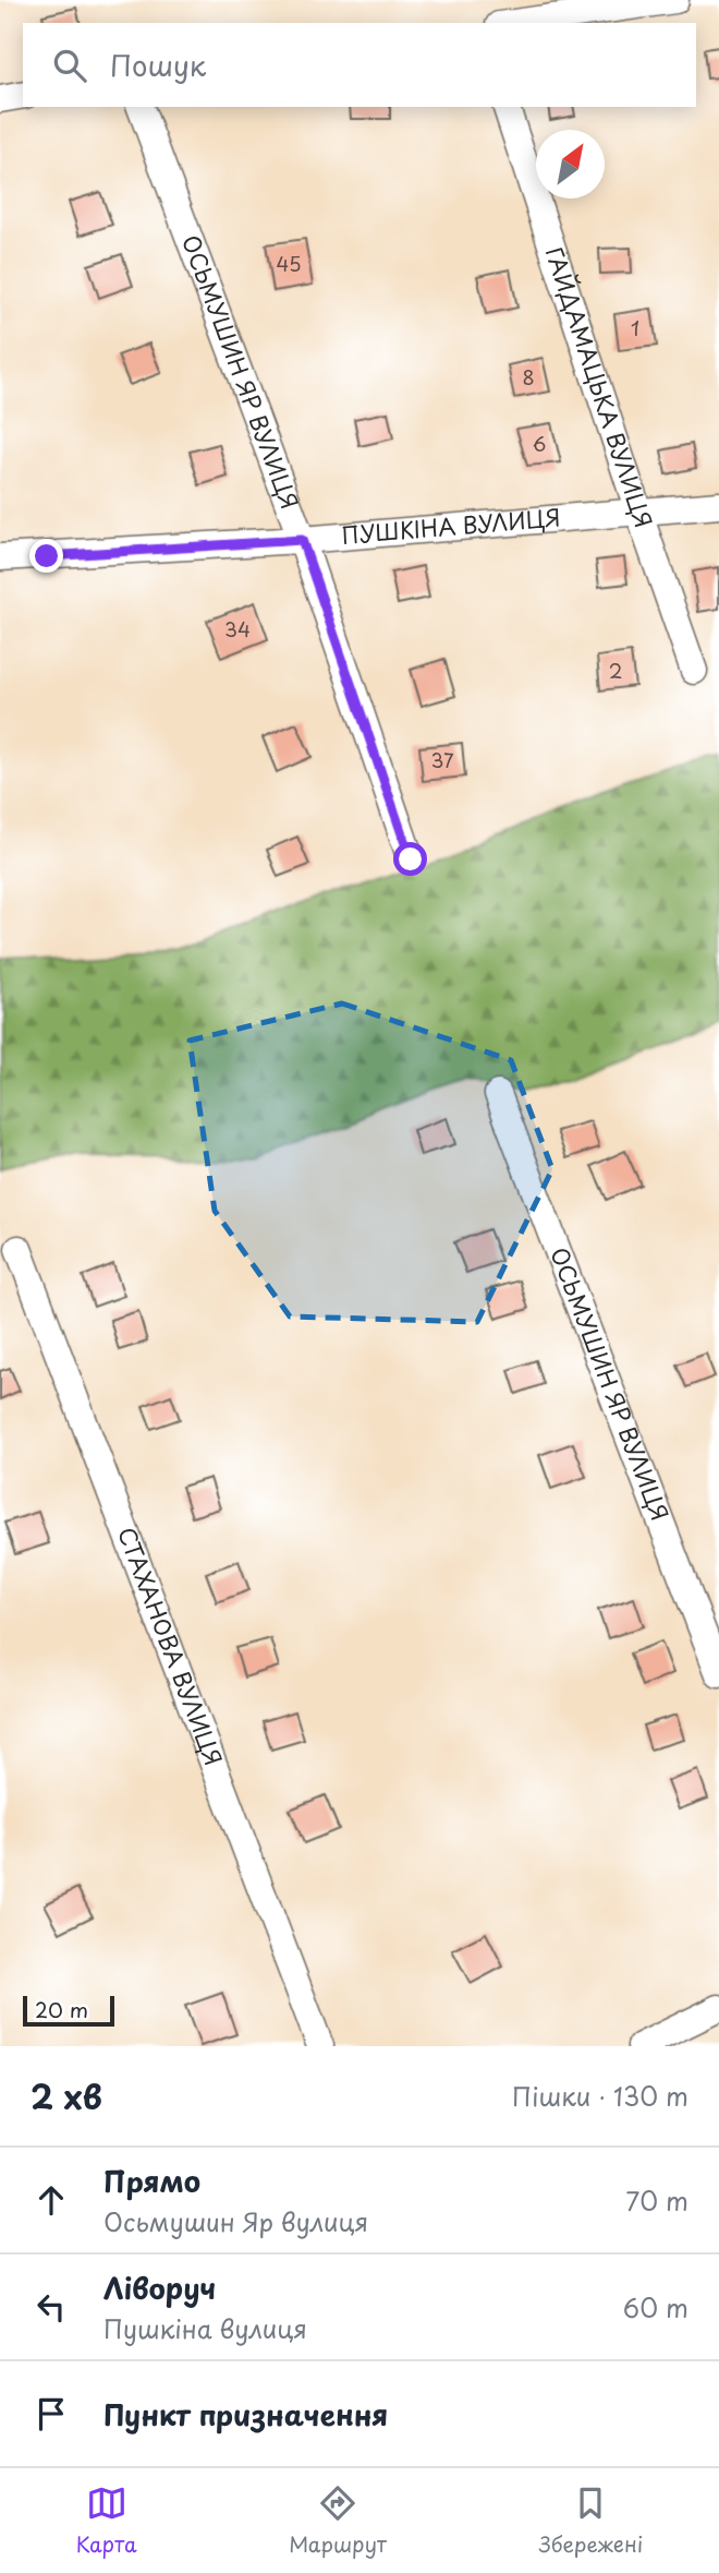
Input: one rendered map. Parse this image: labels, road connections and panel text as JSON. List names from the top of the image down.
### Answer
{
  "streets": {
    "street": [
      "ОСЬМУШИН ЯР ВУЛИЦЯ",
      "ГАЙДАМАЦЬКА ВУЛИЦЯ",
      "ПУШКІНА ВУЛИЦЯ",
      "СТАХАНОВА ВУЛИЦЯ"
    ]
  },
  "crossings": [
    ["ОСЬМУШИН ЯР ВУЛИЦЯ", "ПУШКІНА ВУЛИЦЯ"],
    ["ГАЙДАМАЦЬКА ВУЛИЦЯ", "ПУШКІНА ВУЛИЦЯ"]
  ],
  "house_numbers": [
    "45",
    "1",
    "8",
    "6",
    "34",
    "2",
    "37"
  ],
  "scale_bar": "20 m",
  "north": "top right",
  "page": {
    "search": "Пошук",
    "scale": "20 m",
    "heading": ["2 хв", "Пішки · 130 m"],
    "list": [
      ["Прямо", "Осьмушин Яр вулиця", "70 m"],
      ["Ліворуч", "Пушкіна вулиця", "60 m"],
      "Пункт призначення"
    ],
    "nav": ["Карта", "Маршрут", "Збережені"]
  }
}
